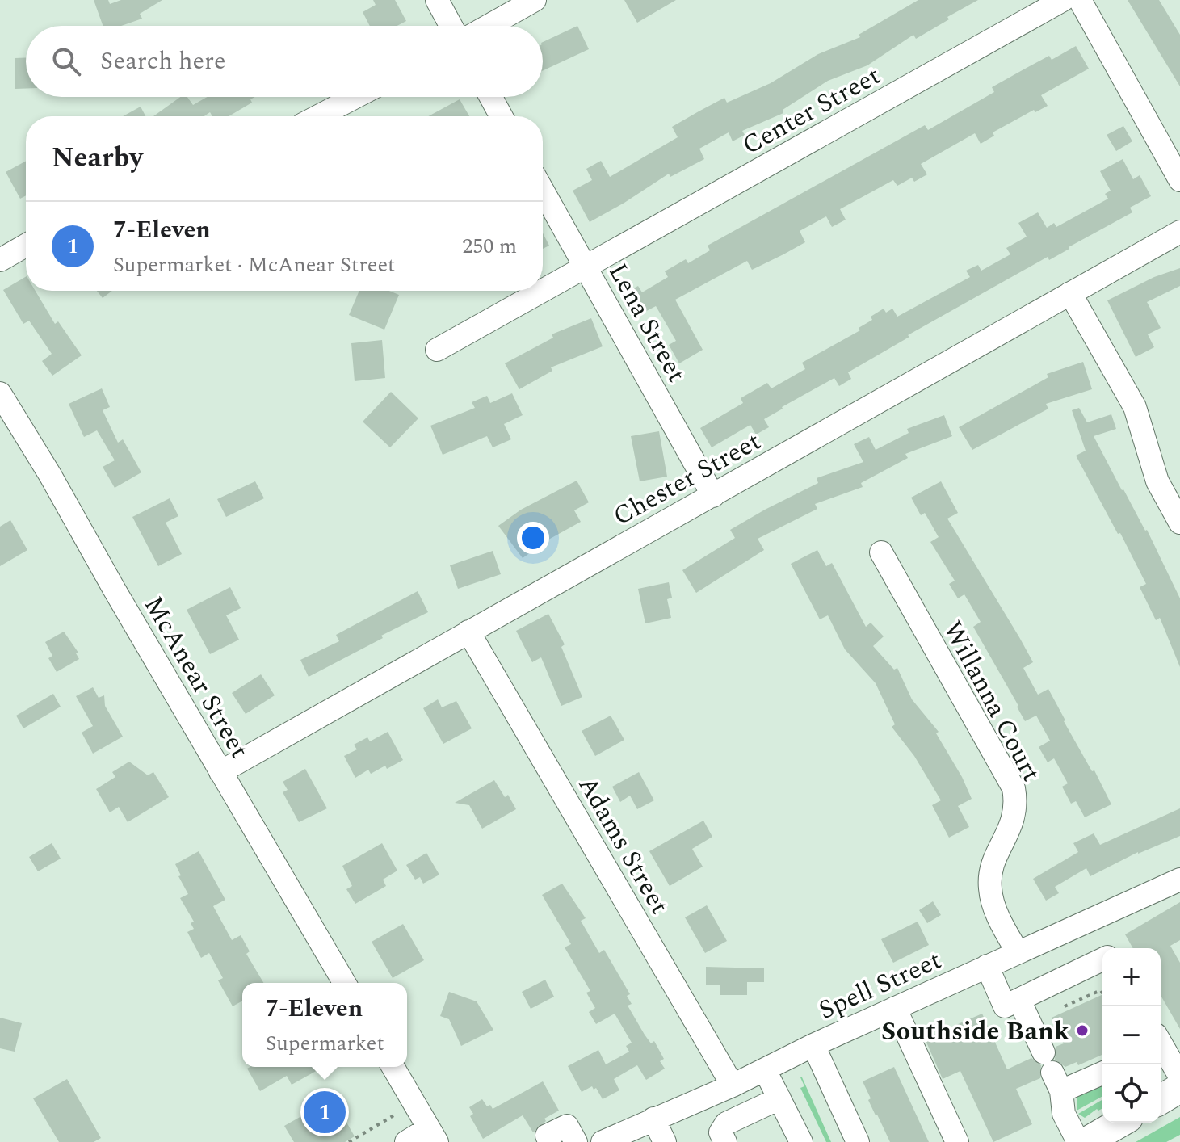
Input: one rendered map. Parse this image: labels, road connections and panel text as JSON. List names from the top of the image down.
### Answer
{
  "streets": {
    "street": [
      "Center Street",
      "Lena Street",
      "Chester Street",
      "McAnear Street",
      "Willanna Court",
      "Adams Street",
      "Spell Street"
    ]
  },
  "crossings": [
    ["Center Street", "Lena Street"],
    ["Lena Street", "Chester Street"],
    ["Chester Street", "McAnear Street"],
    ["Chester Street", "Adams Street"],
    ["Willanna Court", "Spell Street"],
    ["Adams Street", "Spell Street"]
  ],
  "places": ["Southside Bank"],
  "page": {
    "search": "Search here",
    "heading": "Nearby",
    "list": [
      {
        "mark": "1",
        "name": "7-Eleven",
        "note": "Supermarket · McAnear Street",
        "value": "250 m"
      }
    ],
    "map_buttons": ["+", "−"],
    "popup": ["7-Eleven", "Supermarket"],
    "pins": "1"
  }
}
